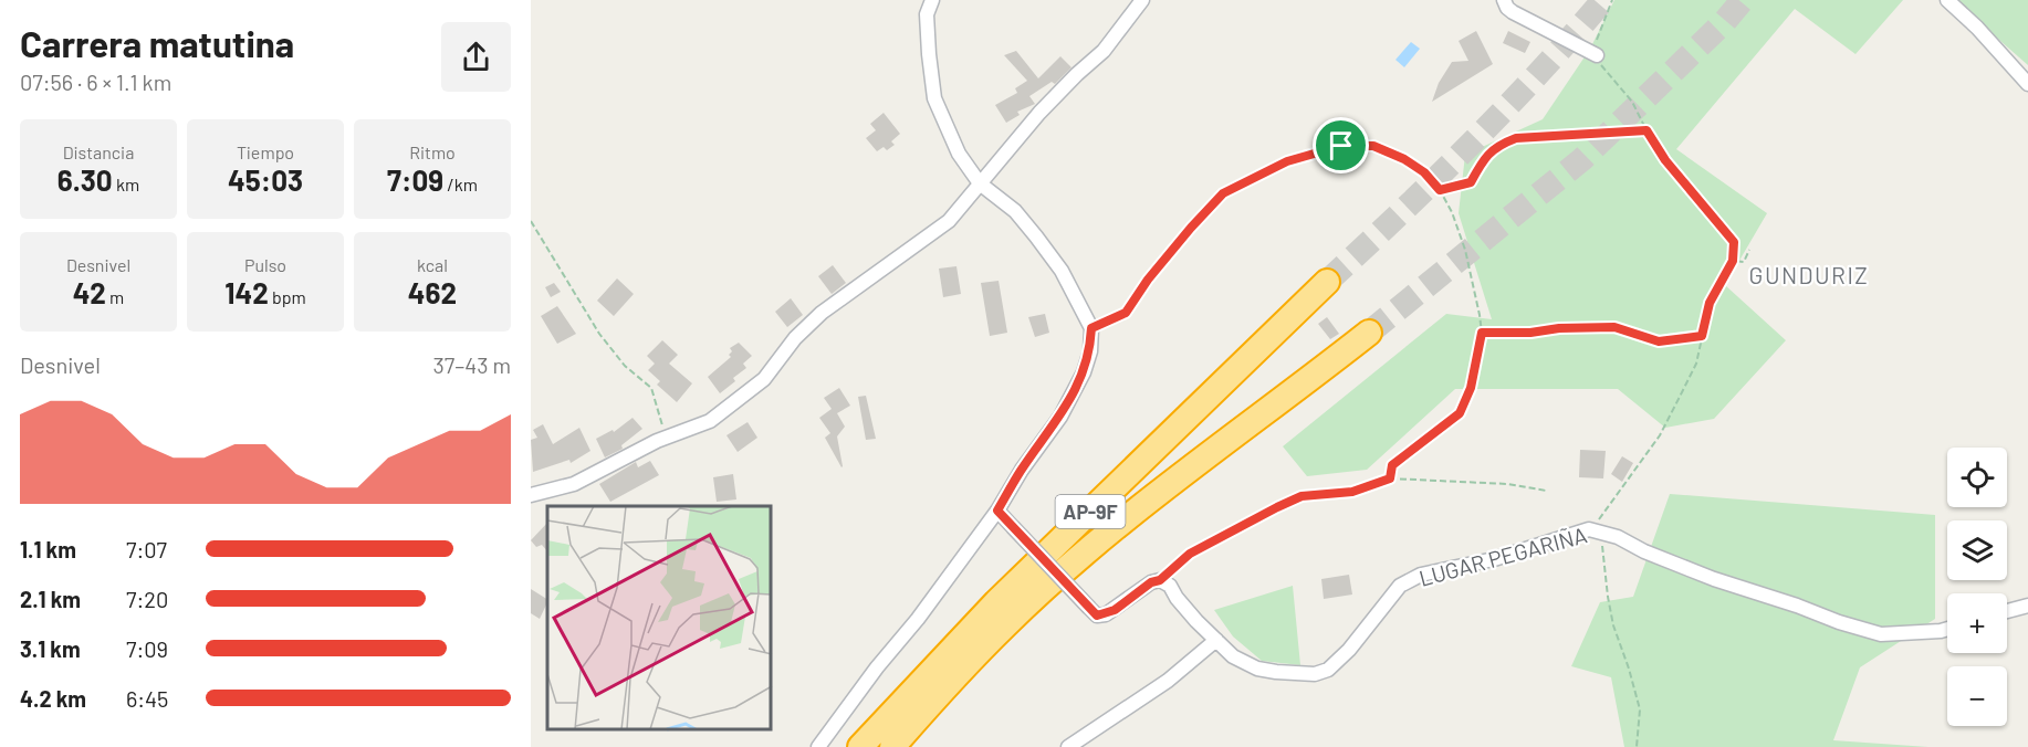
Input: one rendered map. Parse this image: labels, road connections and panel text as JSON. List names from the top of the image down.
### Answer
{
  "streets": {
    "highway": ["AP-9F"],
    "street": ["LUGAR PEGARIÑA"]
  },
  "districts": ["GUNDURIZ"],
  "page": {
    "heading": ["Carrera matutina", "07:56 · 6 × 1.1 km"],
    "stats": [
      ["Distancia", "6.30 km"],
      ["Tiempo", "45:03"],
      ["Ritmo", "7:09 /km"],
      ["Desnivel", "42 m"],
      ["Pulso", "142 bpm"],
      ["kcal", "462"]
    ],
    "chart": ["Desnivel", "37–43 m"],
    "map_buttons": ["+", "−"],
    "list": [
      {
        "name": "1.1 km",
        "note": "7:07"
      },
      {
        "name": "2.1 km",
        "note": "7:20"
      },
      {
        "name": "3.1 km",
        "note": "7:09"
      },
      {
        "name": "4.2 km",
        "note": "6:45"
      }
    ]
  }
}
